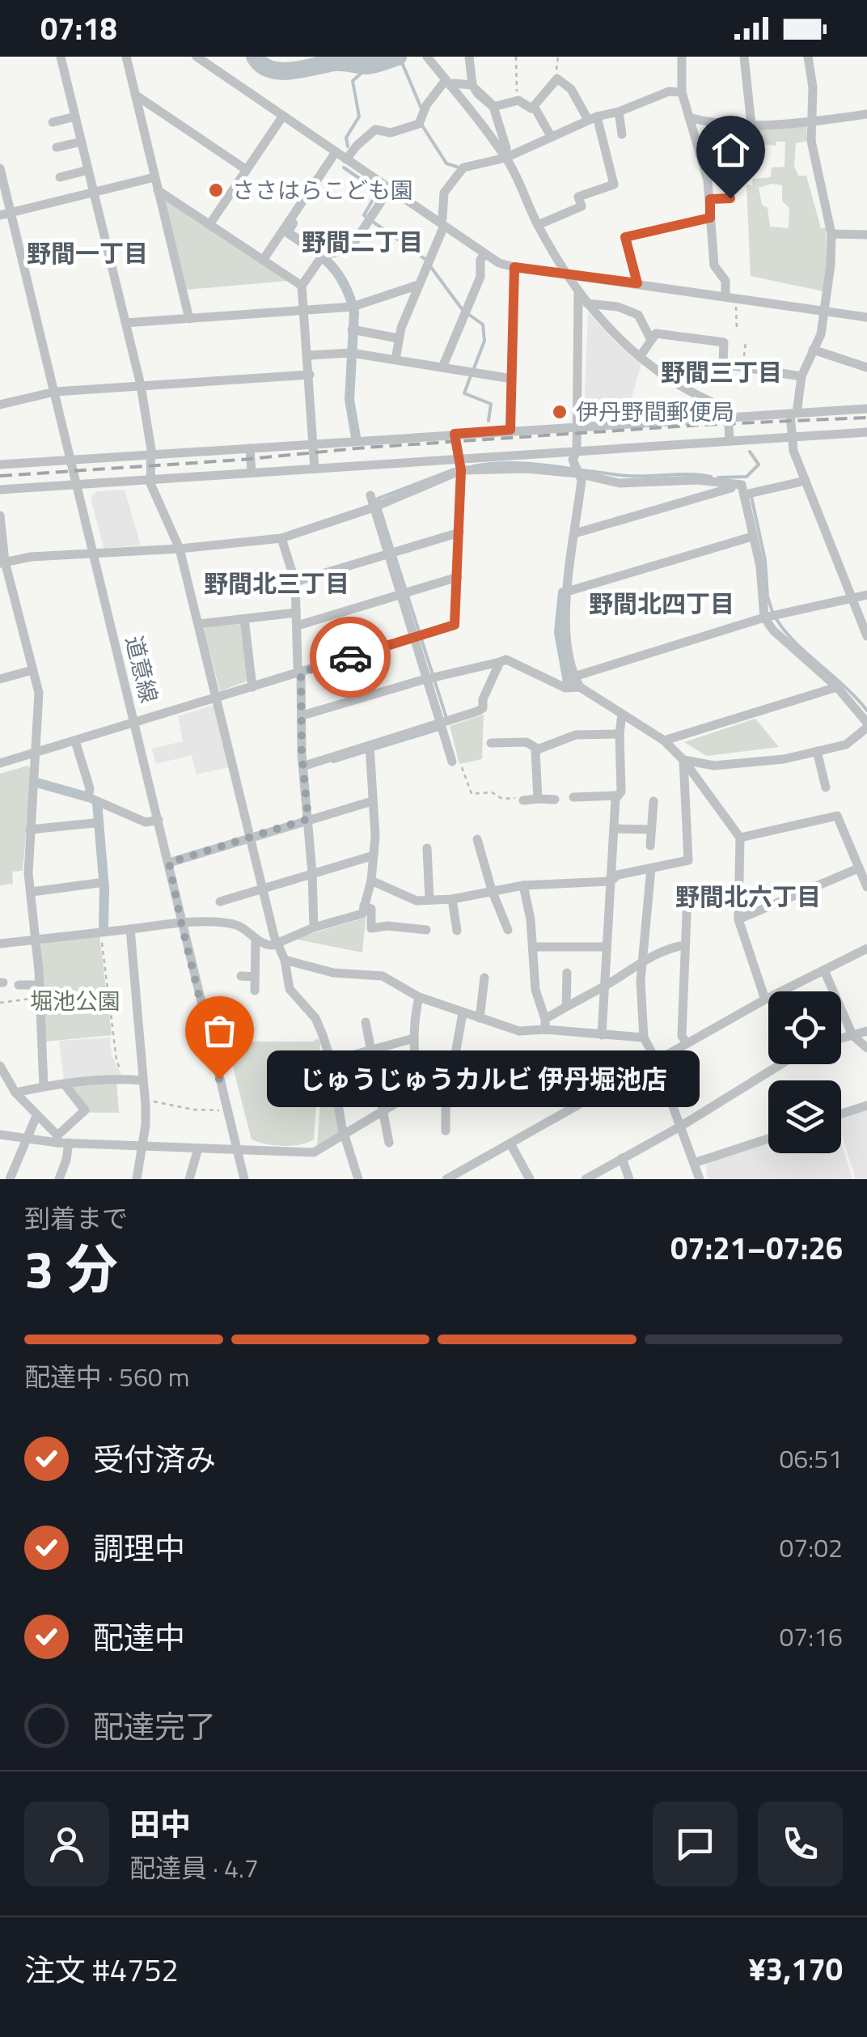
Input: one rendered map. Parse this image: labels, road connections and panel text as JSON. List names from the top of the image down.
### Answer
{
  "streets": {
    "street": ["道意線"]
  },
  "districts": [
    "野間二丁目",
    "野間一丁目",
    "野間三丁目",
    "野間北三丁目",
    "野間北四丁目",
    "野間北六丁目"
  ],
  "parks": ["堀池公園"],
  "places": ["ささはらこども園", "伊丹野間郵便局", "じゅうじゅうカルビ 伊丹堀池店"],
  "page": {
    "status": "07:18",
    "bubble": "じゅうじゅうカルビ 伊丹堀池店",
    "heading": ["3 分", "到着まで", "07:21–07:26"],
    "panel": [
      "田中",
      "配達員 · 4.7",
      "注文 #4752",
      "¥3,170"
    ],
    "bar": "配達中 · 560 m",
    "list": [
      ["受付済み", "06:51"],
      ["調理中", "07:02"],
      ["配達中", "07:16"],
      "配達完了"
    ]
  }
}
